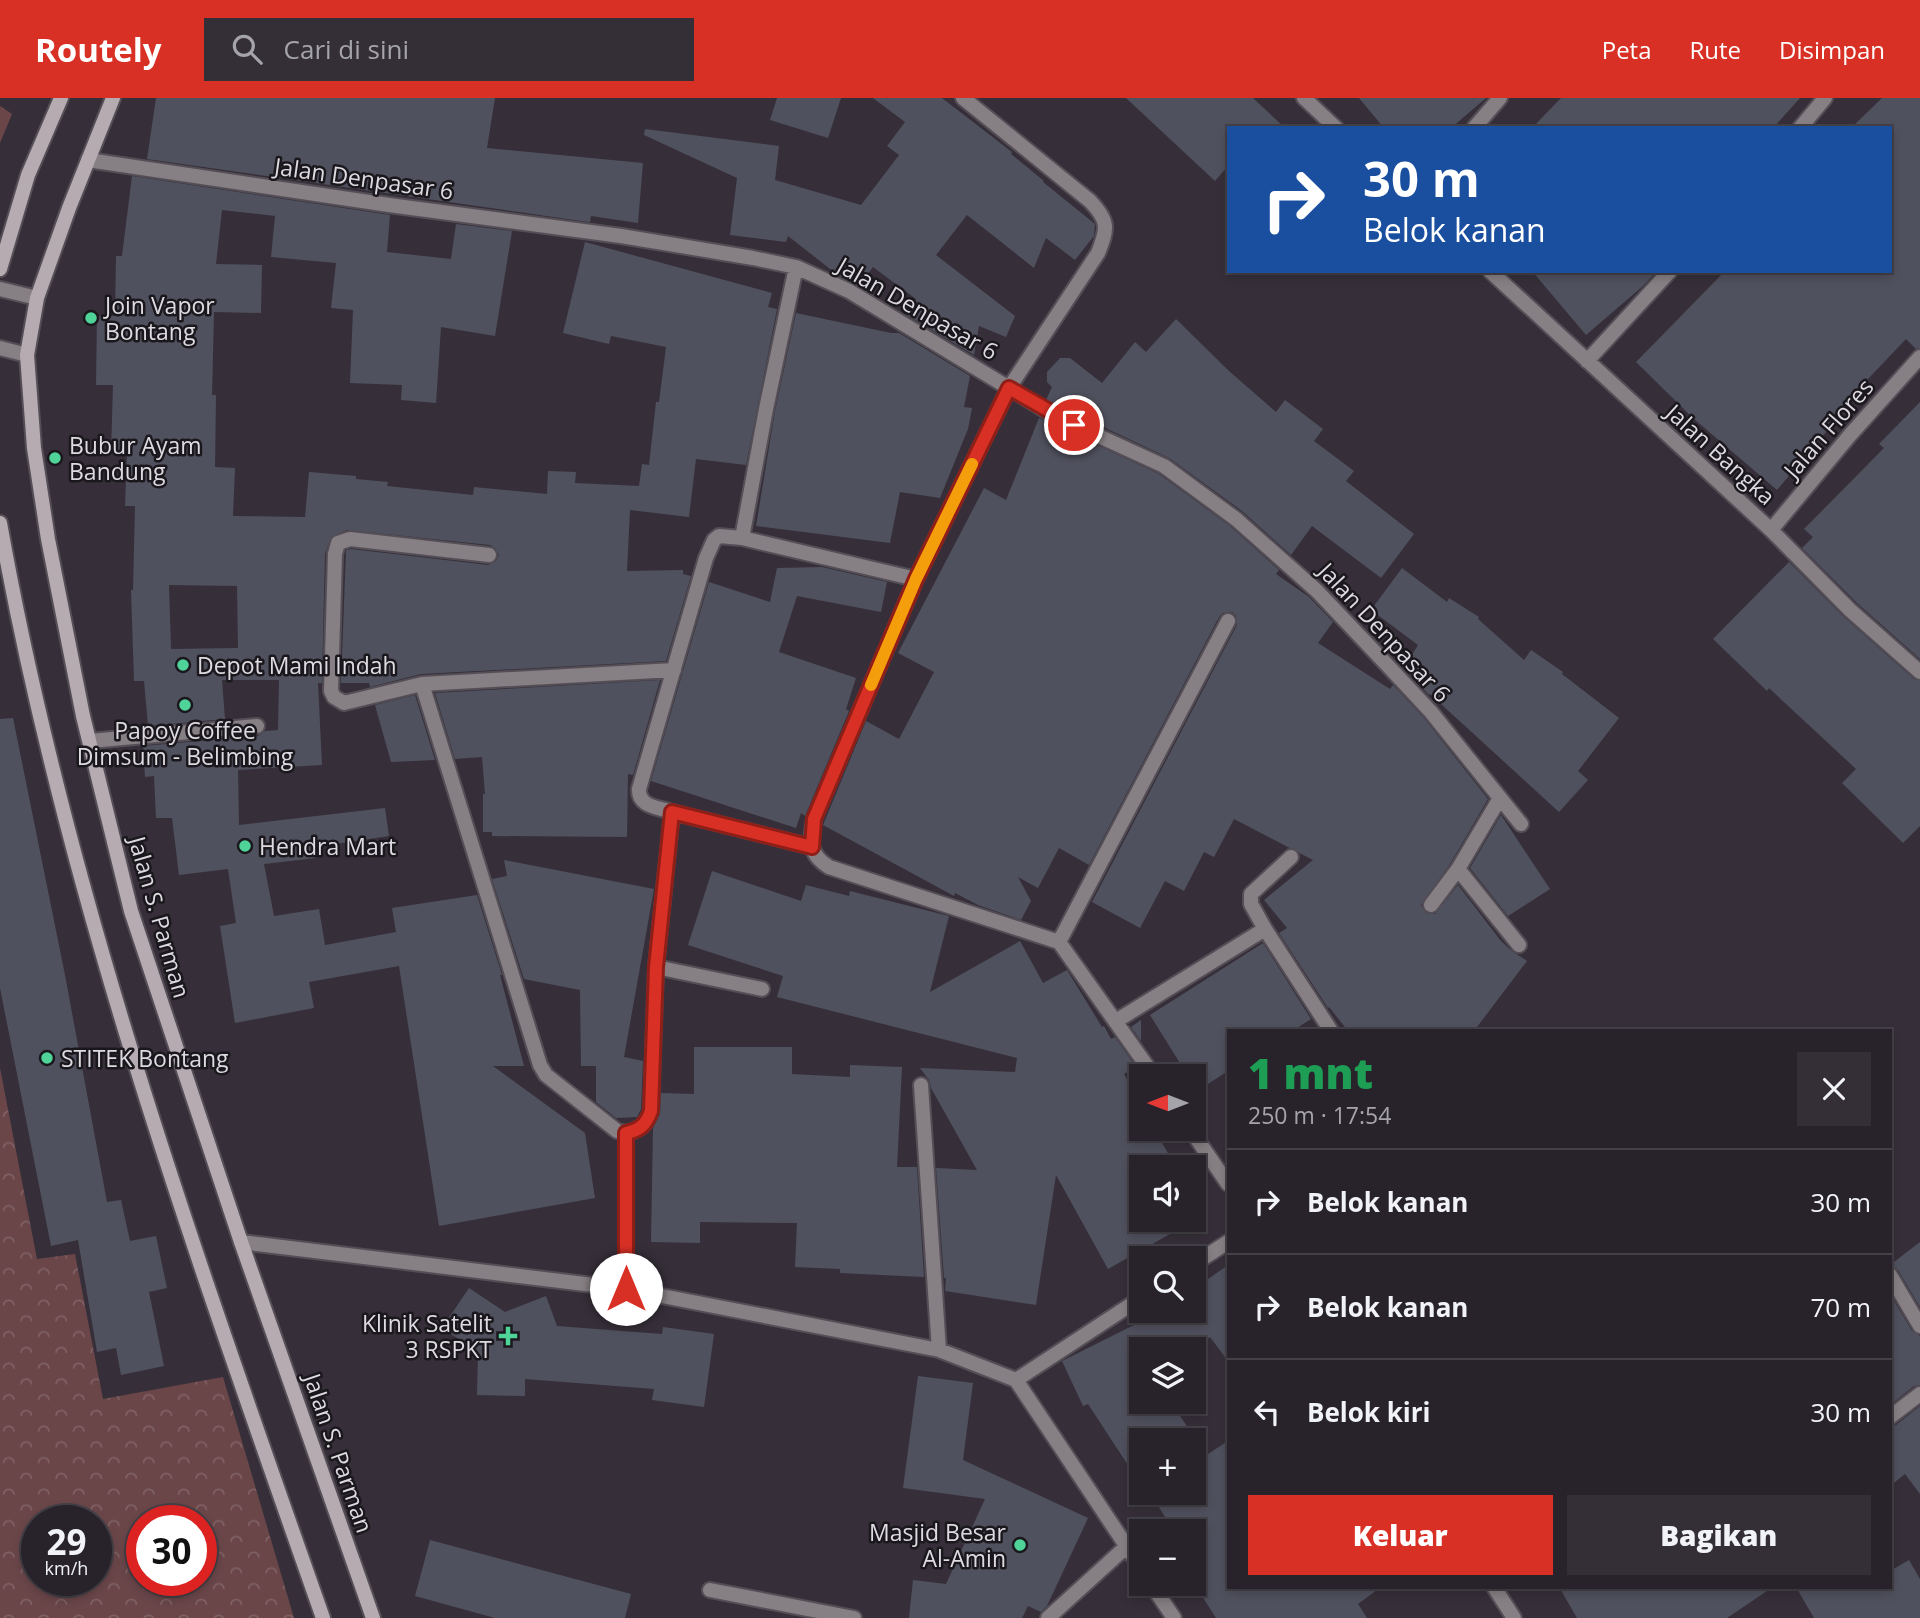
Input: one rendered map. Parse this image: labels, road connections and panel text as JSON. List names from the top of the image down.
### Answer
{
  "streets": {
    "main road": ["Jalan S. Parman"],
    "street": ["Jalan Denpasar 6", "Jalan Flores", "Jalan Bangka"]
  },
  "crossings": [
    ["Jalan Denpasar 6", "Jalan S. Parman"],
    ["Jalan Flores", "Jalan Bangka"]
  ],
  "places": {
    "other": [
      "Join Vapor Bontang",
      "Bubur Ayam Bandung",
      "Depot Mami Indah",
      "Papoy Coffee Dimsum - Belimbing",
      "Hendra Mart",
      "STITEK Bontang",
      "Masjid Besar Al-Amin"
    ],
    "health": ["Klinik Satelit 3 RSPKT"]
  },
  "north": "left",
  "page": {
    "header": "Routely",
    "search": "Cari di sini",
    "nav": ["Peta", "Rute", "Disimpan"],
    "turn": ["30 m", "Belok kanan"],
    "heading": ["1 mnt", "250 m · 17:54"],
    "map_buttons": ["+", "−"],
    "list": [
      {
        "name": "Belok kanan",
        "value": "30 m"
      },
      {
        "name": "Belok kanan",
        "value": "70 m"
      },
      {
        "name": "Belok kiri",
        "value": "30 m"
      }
    ],
    "buttons": ["Keluar", "Bagikan"],
    "speed": "29 km/h",
    "limit": "30"
  }
}
